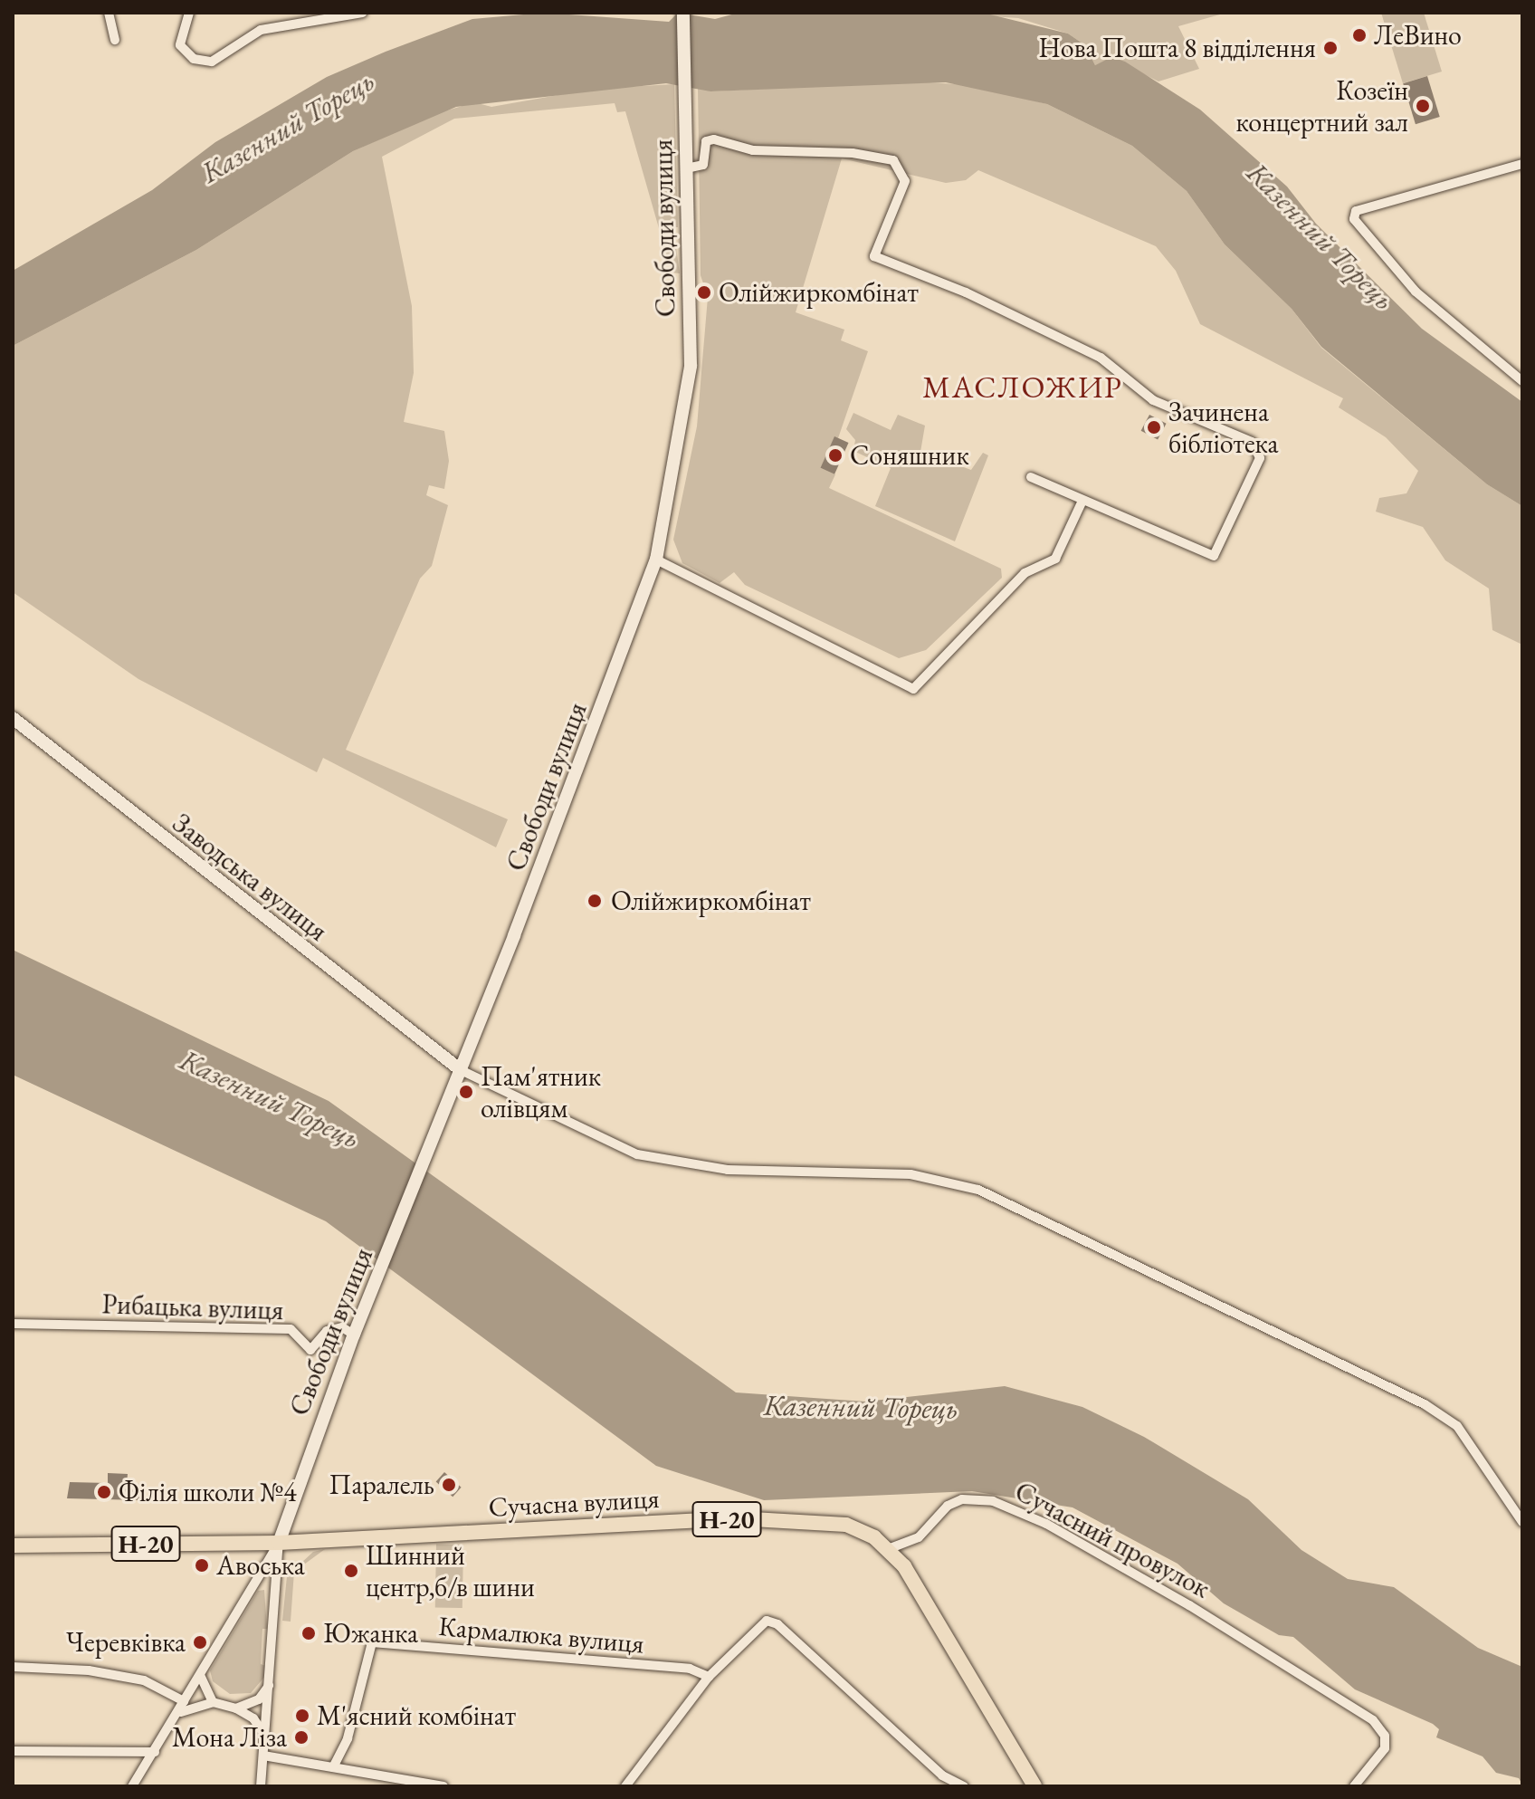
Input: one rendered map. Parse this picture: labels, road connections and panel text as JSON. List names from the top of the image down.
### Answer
{
  "streets": {
    "main road": [
      "Свободи вулиця",
      "Заводська вулиця",
      "Сучасна вулиця",
      "Н-20"
    ],
    "street": ["Рибацька вулиця", "Сучасний провулок", "Кармалюка вулиця"]
  },
  "crossings": [
    ["Свободи вулиця", "Заводська вулиця"],
    ["Свободи вулиця", "Рибацька вулиця"],
    ["Свободи вулиця", "Сучасна вулиця"],
    ["Свободи вулиця", "Н-20"],
    ["Сучасна вулиця", "Н-20"],
    ["Сучасна вулиця", "Сучасний провулок"]
  ],
  "districts": ["МАСЛОЖИР"],
  "water": ["Казенний Торець"],
  "places": [
    "ЛеВино",
    "Нова Пошта 8 відділення",
    "Козеїн концертний зал",
    "Олійжиркомбінат",
    "Зачинена бібліотека",
    "Соняшник",
    "Олійжиркомбiнат",
    "Пам'ятник олівцям",
    "Паралель",
    "Філія школи №4",
    "Авоська",
    "Шинний центр,б/в шини",
    "Южанка",
    "Черевківка",
    "М'ясний комбінат",
    "Мона Ліза"
  ]
}
